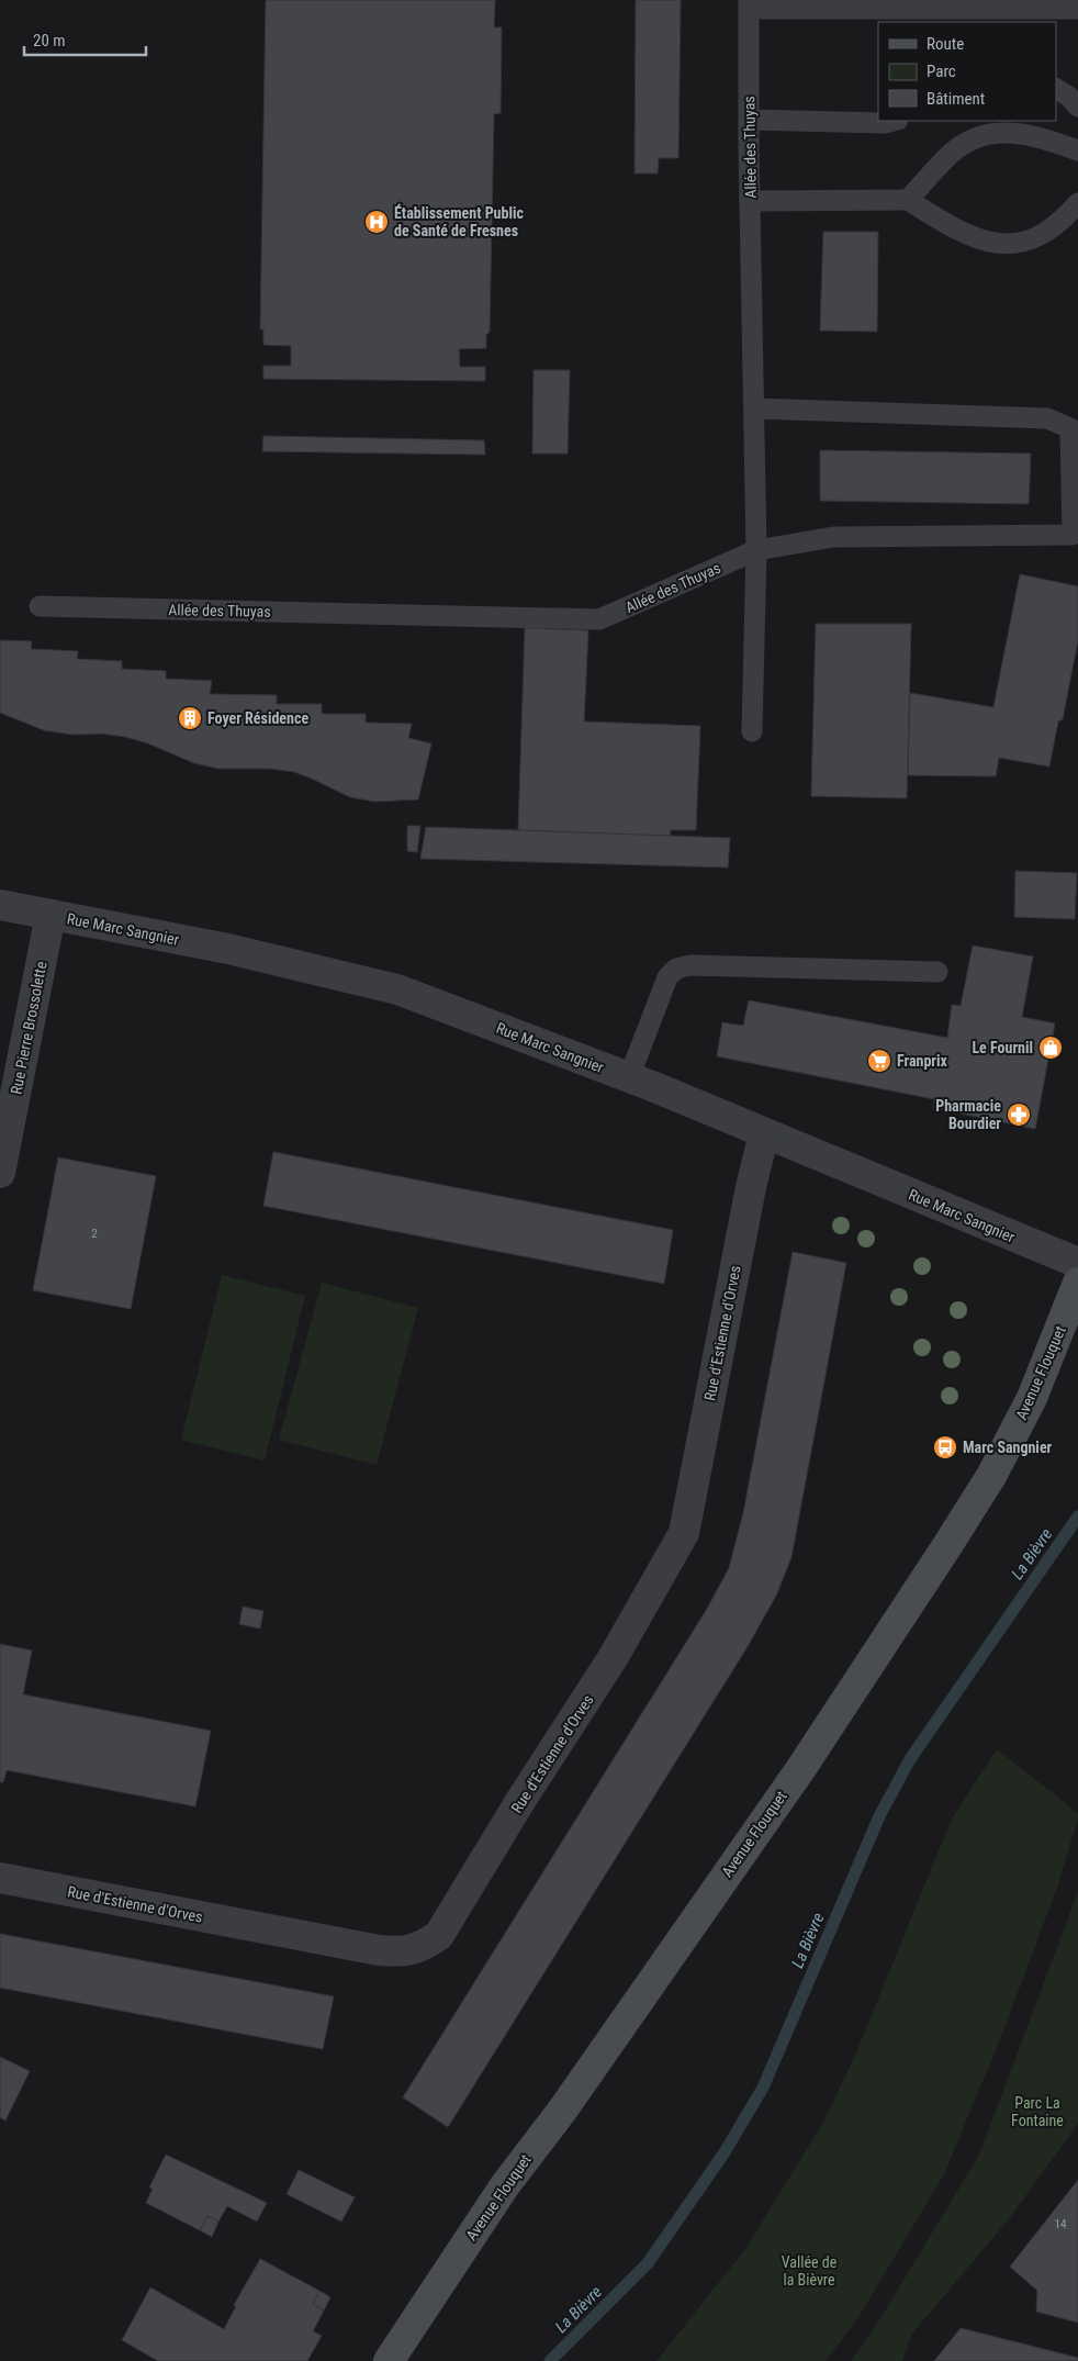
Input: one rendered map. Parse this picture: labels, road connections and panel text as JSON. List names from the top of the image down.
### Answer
{
  "streets": {
    "main road": ["Avenue Flouquet"],
    "street": ["Rue Marc Sangnier", "Rue Pierre Brossolette", "Rue d'Estienne d'Orves"],
    "lane": ["Allée des Thuyas"]
  },
  "crossings": [
    ["Rue Marc Sangnier", "Rue Pierre Brossolette"],
    ["Rue Marc Sangnier", "Rue d'Estienne d'Orves"]
  ],
  "water": ["La Bièvre"],
  "parks": ["Parc La Fontaine", "Vallée de la Bièvre"],
  "places": {
    "hospital": ["Établissement Public de Santé de Fresnes"],
    "building": ["Foyer Résidence"],
    "shop": ["Le Fournil"],
    "supermarket": ["Franprix"],
    "pharmacy": ["Pharmacie Bourdier"],
    "bus stop": ["Marc Sangnier"]
  },
  "house_numbers": ["2", "14"],
  "legend": ["Route", "Parc", "Bâtiment"],
  "scale_bar": "20 m"
}
